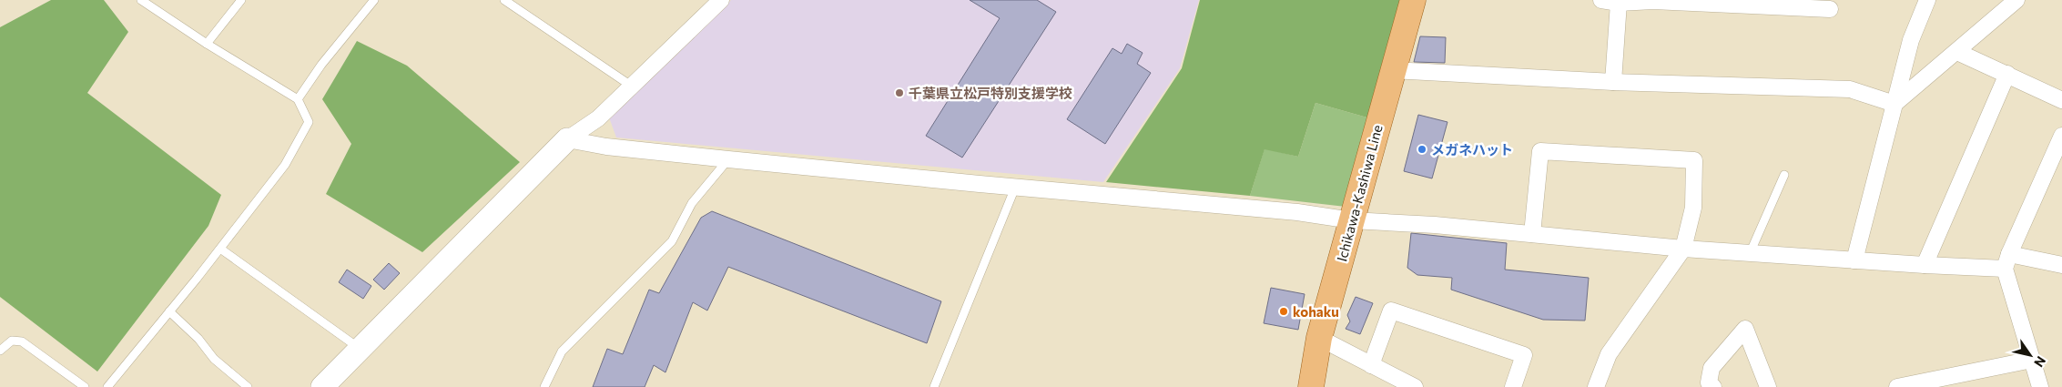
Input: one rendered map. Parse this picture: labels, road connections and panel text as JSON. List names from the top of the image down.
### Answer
{
  "streets": {
    "main road": ["Ichikawa-Kashiwa Line"]
  },
  "places": ["千葉県立松戸特別支援学校", "メガネハット", "kohaku"],
  "north": "bottom right"
}
